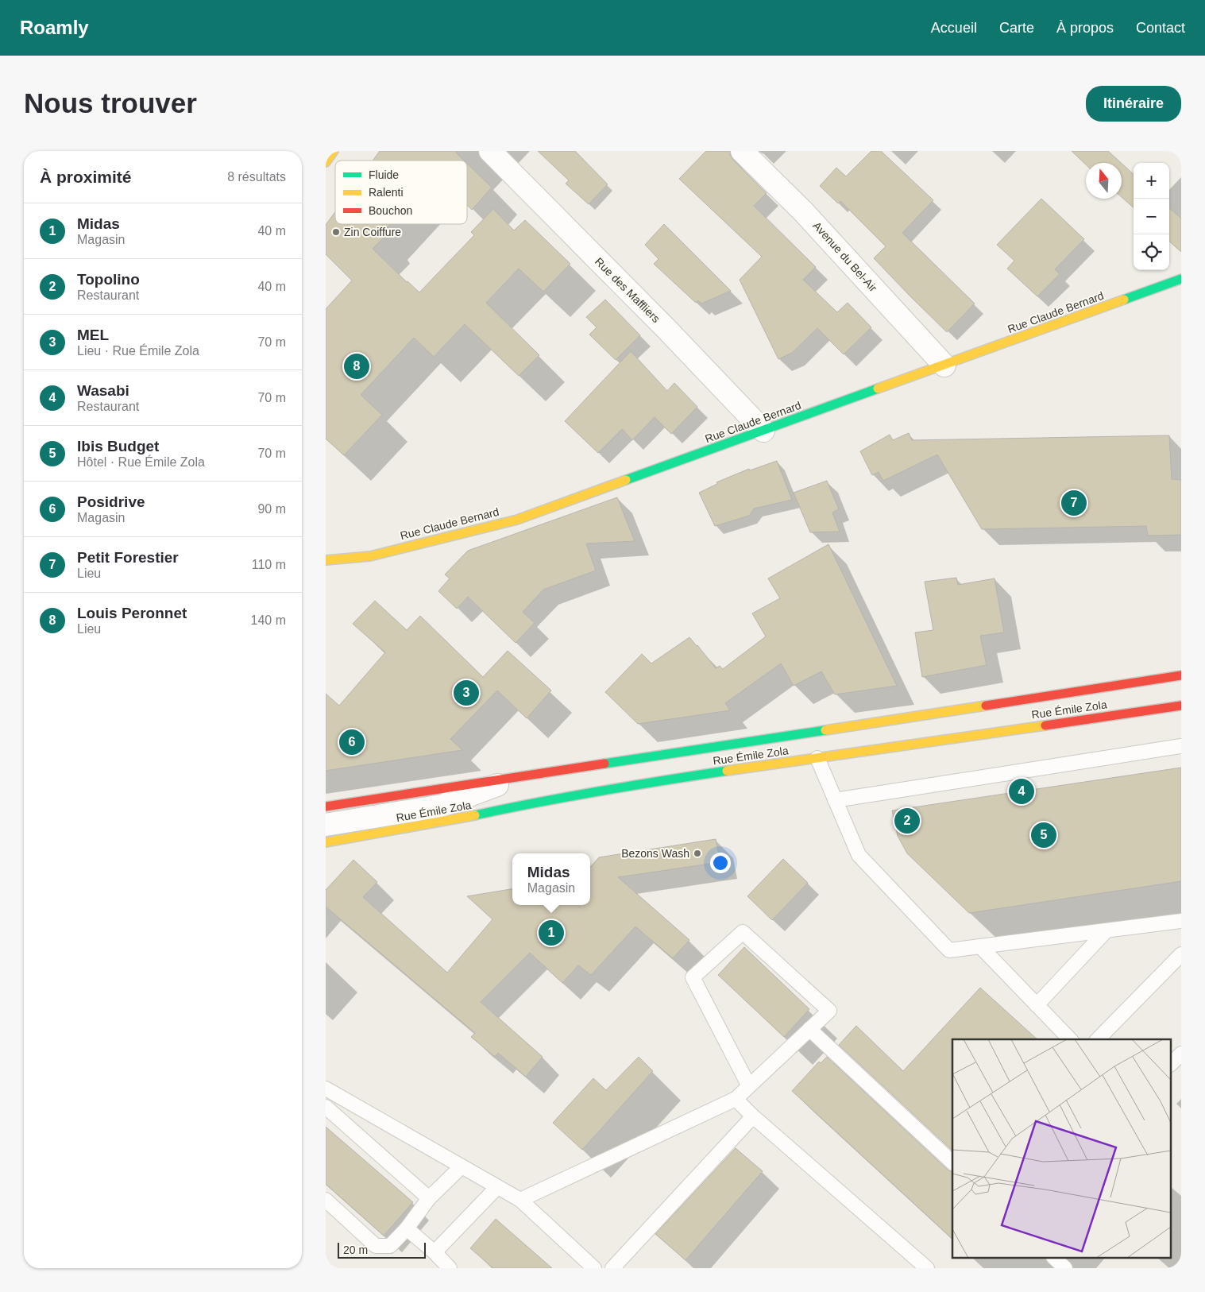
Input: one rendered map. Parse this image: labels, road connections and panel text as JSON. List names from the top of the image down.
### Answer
{
  "streets": {
    "main road": ["Rue Claude Bernard", "Rue Émile Zola"],
    "street": ["Avenue du Bel-Air", "Rue des Maffliers"]
  },
  "crossings": [
    ["Avenue du Bel-Air", "Rue Claude Bernard"],
    ["Rue des Maffliers", "Rue Claude Bernard"]
  ],
  "places": ["Zin Coiffure", "Bezons Wash"],
  "legend": ["Fluide", "Ralenti", "Bouchon"],
  "scale_bar": "20 m",
  "north": "top",
  "page": {
    "header": "Roamly",
    "nav": [
      "Accueil",
      "Carte",
      "À propos",
      "Contact"
    ],
    "buttons": "Itinéraire",
    "title": "Nous trouver",
    "heading": ["À proximité", "8 résultats"],
    "map_buttons": ["+", "−"],
    "list": [
      {
        "mark": "1",
        "name": "Midas",
        "note": "Magasin",
        "value": "40 m"
      },
      {
        "mark": "2",
        "name": "Topolino",
        "note": "Restaurant",
        "value": "40 m"
      },
      {
        "mark": "3",
        "name": "MEL",
        "note": "Lieu · Rue Émile Zola",
        "value": "70 m"
      },
      {
        "mark": "4",
        "name": "Wasabi",
        "note": "Restaurant",
        "value": "70 m"
      },
      {
        "mark": "5",
        "name": "Ibis Budget",
        "note": "Hôtel · Rue Émile Zola",
        "value": "70 m"
      },
      {
        "mark": "6",
        "name": "Posidrive",
        "note": "Magasin",
        "value": "90 m"
      },
      {
        "mark": "7",
        "name": "Petit Forestier",
        "note": "Lieu",
        "value": "110 m"
      },
      {
        "mark": "8",
        "name": "Louis Peronnet",
        "note": "Lieu",
        "value": "140 m"
      }
    ],
    "pins": [
      "8",
      "7",
      "3",
      "6",
      "4",
      "2",
      "5",
      "1"
    ],
    "popup": ["Midas", "Magasin"],
    "scale": "20 m"
  }
}
